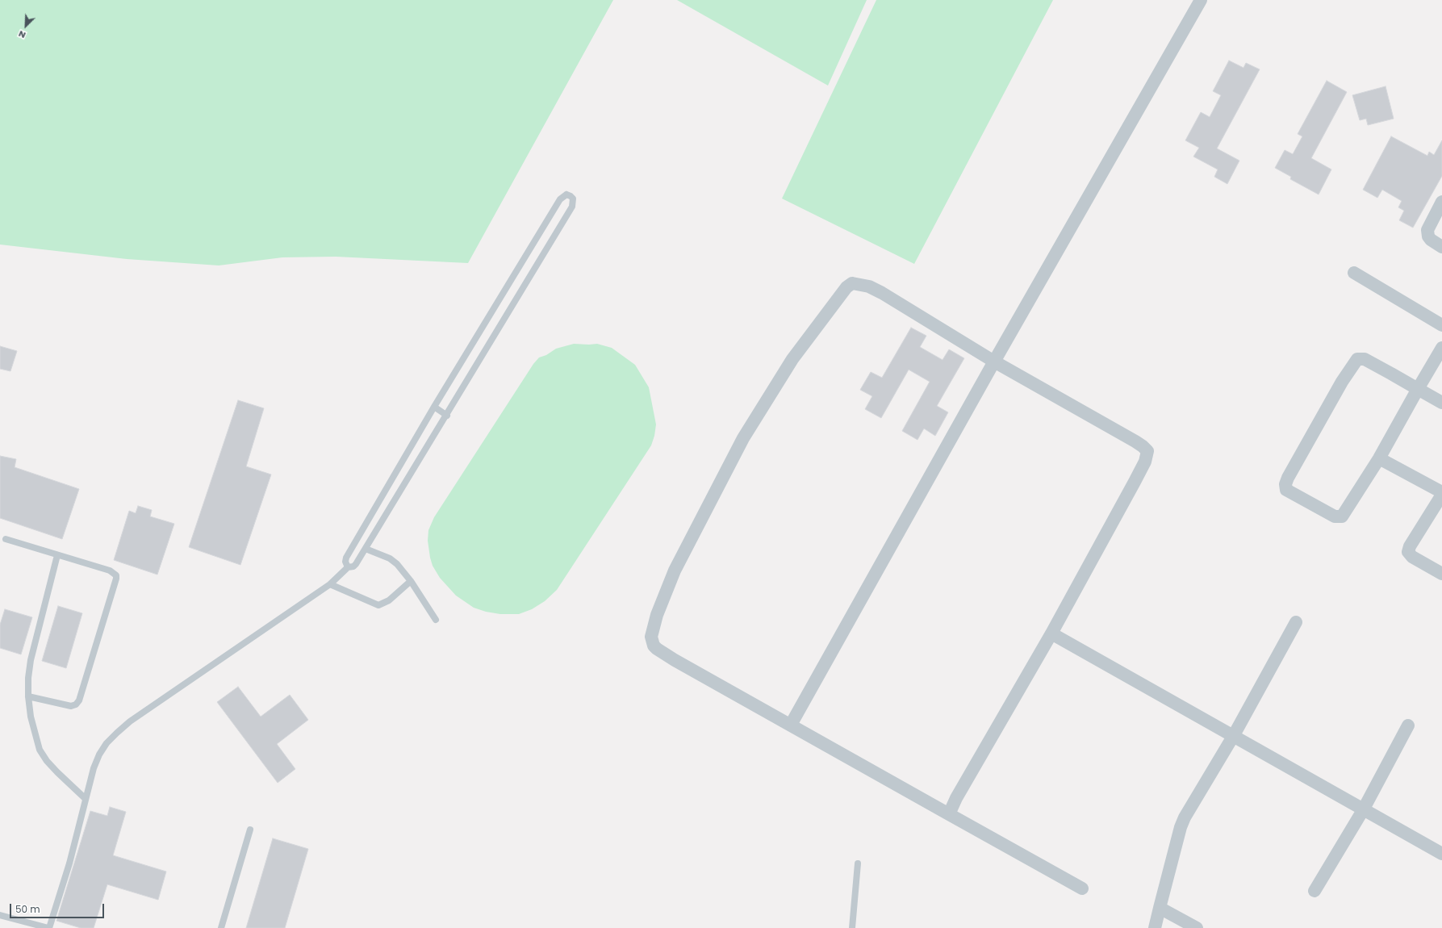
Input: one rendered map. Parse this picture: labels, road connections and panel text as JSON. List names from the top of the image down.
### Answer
{
  "scale_bar": "50 m",
  "north": "bottom left"
}
